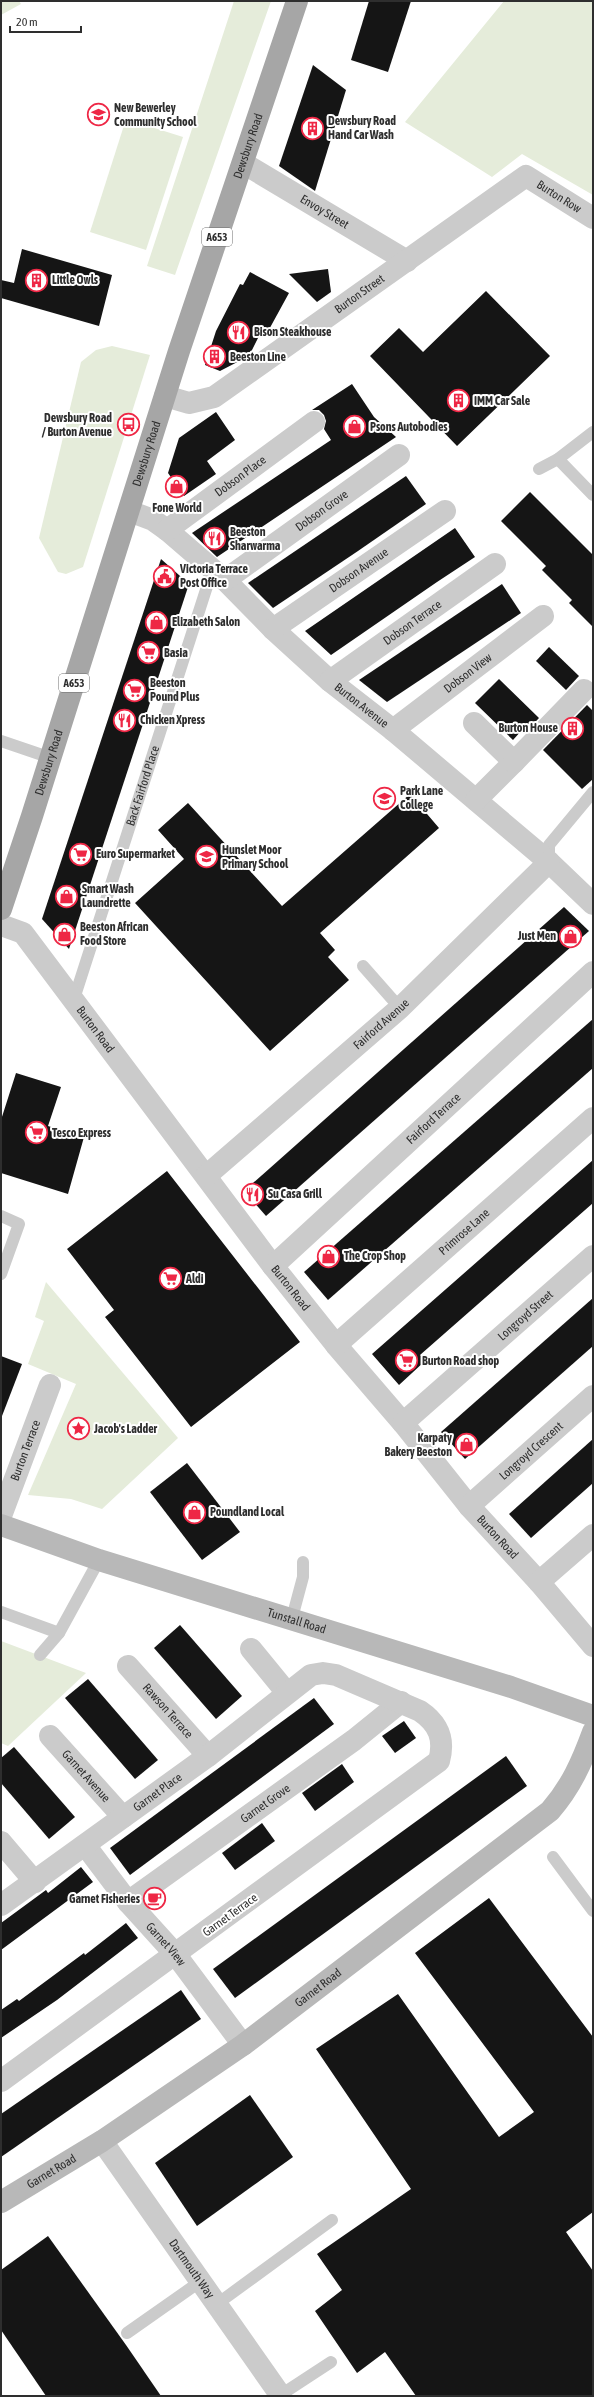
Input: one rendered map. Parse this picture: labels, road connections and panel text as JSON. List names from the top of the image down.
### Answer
{
  "streets": {
    "main road": ["Dewsbury Road", "A653"],
    "street": [
      "Burton Row",
      "Envoy Street",
      "Burton Street",
      "Dobson Place",
      "Dobson Grove",
      "Dobson Avenue",
      "Dobson Terrace",
      "Dobson View",
      "Burton Avenue",
      "Fairford Avenue",
      "Burton Road",
      "Fairford Terrace",
      "Primrose Lane",
      "Longroyd Street",
      "Burton Terrace",
      "Longroyd Crescent",
      "Tunstall Road",
      "Rawson Terrace",
      "Garnet Avenue",
      "Garnet Place",
      "Garnet Grove",
      "Garnet Terrace",
      "Garnet View",
      "Garnet Road",
      "Dartmouth Way"
    ],
    "lane": ["Back Fairford Place"]
  },
  "crossings": [
    ["Dewsbury Road", "Envoy Street"],
    ["Dewsbury Road", "Burton Street"],
    ["Dewsbury Road", "Burton Avenue"],
    ["Burton Row", "Burton Street"],
    ["Envoy Street", "Burton Street"],
    ["Dobson Place", "Burton Avenue"],
    ["Dobson Grove", "Burton Avenue"],
    ["Dobson Grove", "Back Fairford Place"],
    ["Dobson Avenue", "Burton Avenue"],
    ["Dobson Terrace", "Burton Avenue"],
    ["Dobson View", "Burton Avenue"],
    ["Burton Avenue", "Back Fairford Place"],
    ["Burton Avenue", "Fairford Avenue"],
    ["Back Fairford Place", "Burton Road"],
    ["Fairford Avenue", "Burton Road"],
    ["Burton Road", "Fairford Terrace"],
    ["Burton Road", "Primrose Lane"],
    ["Burton Road", "Longroyd Street"],
    ["Burton Road", "Longroyd Crescent"],
    ["Rawson Terrace", "Garnet Place"],
    ["Garnet Avenue", "Garnet Place"],
    ["Garnet Place", "Garnet Grove"],
    ["Garnet Place", "Garnet Terrace"],
    ["Garnet Place", "Garnet View"],
    ["Garnet Grove", "Garnet Terrace"],
    ["Garnet Grove", "Garnet View"],
    ["Garnet Terrace", "Garnet View"],
    ["Garnet View", "Garnet Road"],
    ["Garnet Road", "Dartmouth Way"]
  ],
  "places": {
    "school or university": ["New Bewerley Community School", "Park Lane College", "Hunslet Moor Primary School"],
    "building": [
      "Dewsbury Road Hand Car Wash",
      "Little Owls",
      "Beeston Line",
      "IMM Car Sale",
      "Burton House"
    ],
    "restaurant": [
      "Bison Steakhouse",
      "Beeston Sharwarma",
      "Chicken Xpress",
      "Su Casa Grill"
    ],
    "bus stop": ["Dewsbury Road / Burton Avenue"],
    "shop": [
      "Psons Autobodies",
      "Fone World",
      "Elizabeth Salon",
      "Smart Wash Laundrette",
      "Beeston African Food Store",
      "Just Men",
      "The Crop Shop",
      "Karpaty Bakery Beeston",
      "Poundland Local"
    ],
    "public building": ["Victoria Terrace Post Office"],
    "supermarket": [
      "Basia",
      "Beeston Pound Plus",
      "Euro Supermarket",
      "Tesco Express",
      "Aldi",
      "Burton Road shop"
    ],
    "place": ["Jacob's Ladder"],
    "cafe": ["Garnet Fisheries"]
  },
  "scale_bar": "20 m"
}
